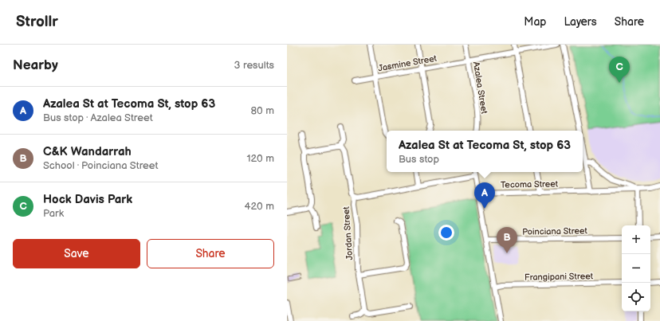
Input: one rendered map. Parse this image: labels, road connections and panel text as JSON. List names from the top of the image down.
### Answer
{
  "streets": {
    "street": [
      "Jasmine Street",
      "Azalea Street",
      "Tecoma Street",
      "Poinciana Street",
      "Jordan Street",
      "Frangipani Street"
    ]
  },
  "crossings": [
    ["Jasmine Street", "Azalea Street"]
  ],
  "page": {
    "header": "Strollr",
    "nav": ["Map", "Layers", "Share"],
    "heading": ["Nearby", "3 results"],
    "pins": ["C", "A", "B"],
    "list": [
      {
        "mark": "A",
        "name": "Azalea St at Tecoma St, stop 63",
        "note": "Bus stop · Azalea Street",
        "value": "80 m"
      },
      {
        "mark": "B",
        "name": "C&K Wandarrah",
        "note": "School · Poinciana Street",
        "value": "120 m"
      },
      {
        "mark": "C",
        "name": "Hock Davis Park",
        "note": "Park",
        "value": "420 m"
      }
    ],
    "popup": ["Azalea St at Tecoma St, stop 63", "Bus stop"],
    "map_buttons": ["+", "−"],
    "buttons": ["Save", "Share"]
  }
}
